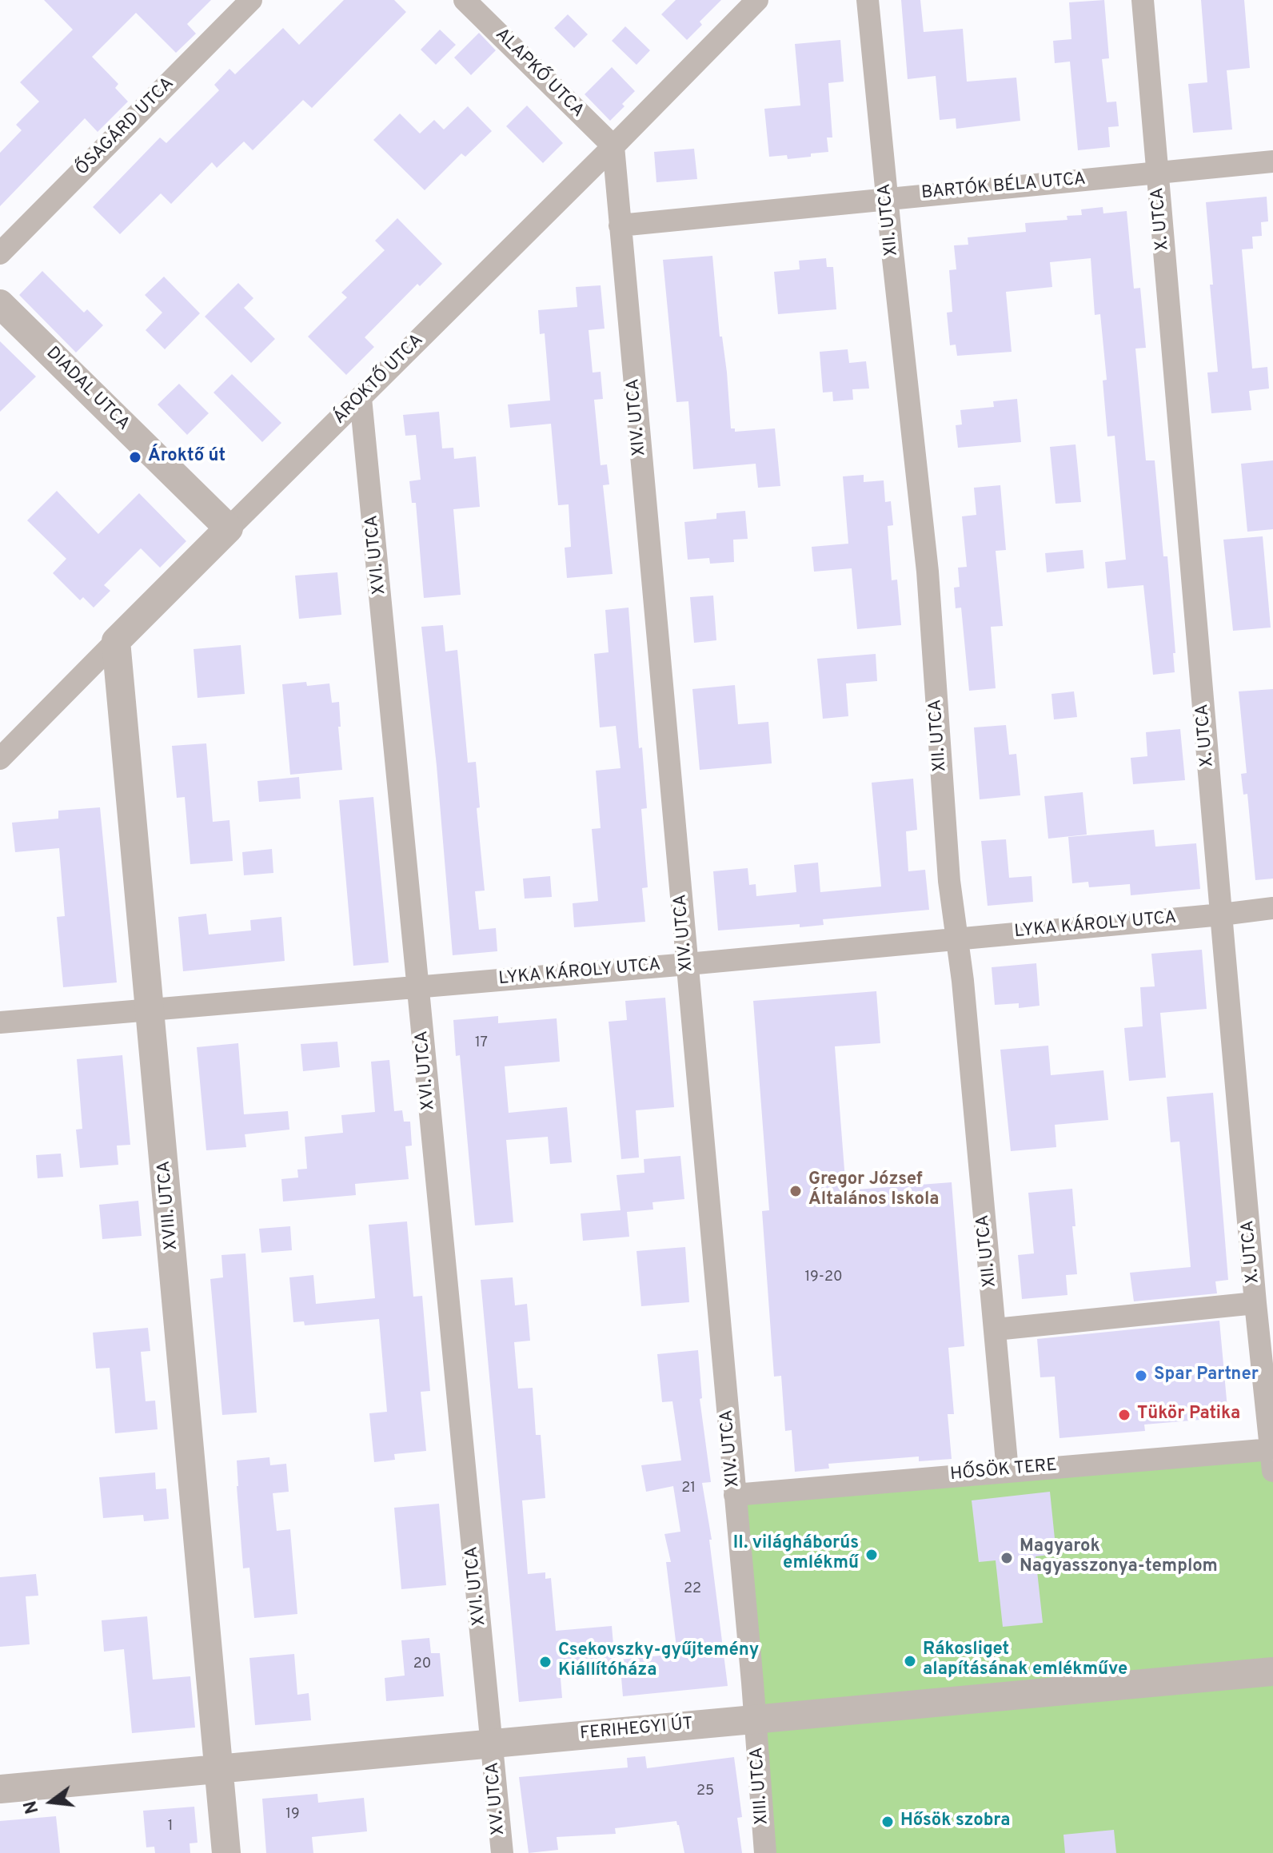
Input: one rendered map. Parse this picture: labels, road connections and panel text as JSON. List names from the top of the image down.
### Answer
{
  "streets": {
    "street": [
      "ALAPKŐ UTCA",
      "ŐSAGÁRD UTCA",
      "BARTÓK BÉLA UTCA",
      "X. UTCA",
      "XII. UTCA",
      "ÁROKTŐ UTCA",
      "DIADAL UTCA",
      "XIV. UTCA",
      "XVI. UTCA",
      "LYKA KÁROLY UTCA",
      "XVIII. UTCA",
      "HŐSÖK TERE",
      "FERIHEGYI ÚT",
      "XIII. UTCA",
      "XV. UTCA"
    ]
  },
  "crossings": [
    ["ALAPKŐ UTCA", "ÁROKTŐ UTCA"],
    ["ALAPKŐ UTCA", "XIV. UTCA"],
    ["BARTÓK BÉLA UTCA", "X. UTCA"],
    ["BARTÓK BÉLA UTCA", "XII. UTCA"],
    ["BARTÓK BÉLA UTCA", "XIV. UTCA"],
    ["X. UTCA", "LYKA KÁROLY UTCA"],
    ["X. UTCA", "HŐSÖK TERE"],
    ["XII. UTCA", "LYKA KÁROLY UTCA"],
    ["XII. UTCA", "HŐSÖK TERE"],
    ["ÁROKTŐ UTCA", "DIADAL UTCA"],
    ["ÁROKTŐ UTCA", "XIV. UTCA"],
    ["ÁROKTŐ UTCA", "XVI. UTCA"],
    ["ÁROKTŐ UTCA", "XVIII. UTCA"],
    ["XIV. UTCA", "LYKA KÁROLY UTCA"],
    ["XIV. UTCA", "HŐSÖK TERE"],
    ["XIV. UTCA", "FERIHEGYI ÚT"],
    ["XIV. UTCA", "XIII. UTCA"],
    ["XVI. UTCA", "LYKA KÁROLY UTCA"],
    ["XVI. UTCA", "FERIHEGYI ÚT"],
    ["XVI. UTCA", "XV. UTCA"],
    ["LYKA KÁROLY UTCA", "XVIII. UTCA"],
    ["XVIII. UTCA", "FERIHEGYI ÚT"],
    ["FERIHEGYI ÚT", "XIII. UTCA"],
    ["FERIHEGYI ÚT", "XV. UTCA"]
  ],
  "places": [
    "Ároktő út",
    "Gregor József Általános Iskola",
    "Spar Partner",
    "Tükör Patika",
    "II. világháborús emlékmű",
    "Magyarok Nagyasszonya-templom",
    "Rákosliget alapításának emlékműve",
    "Csekovszky-gyűjtemény Kiállítóháza",
    "Hősök szobra"
  ],
  "house_numbers": [
    "17",
    "19-20",
    "21",
    "22",
    "20",
    "25",
    "19",
    "1"
  ],
  "north": "left"
}
